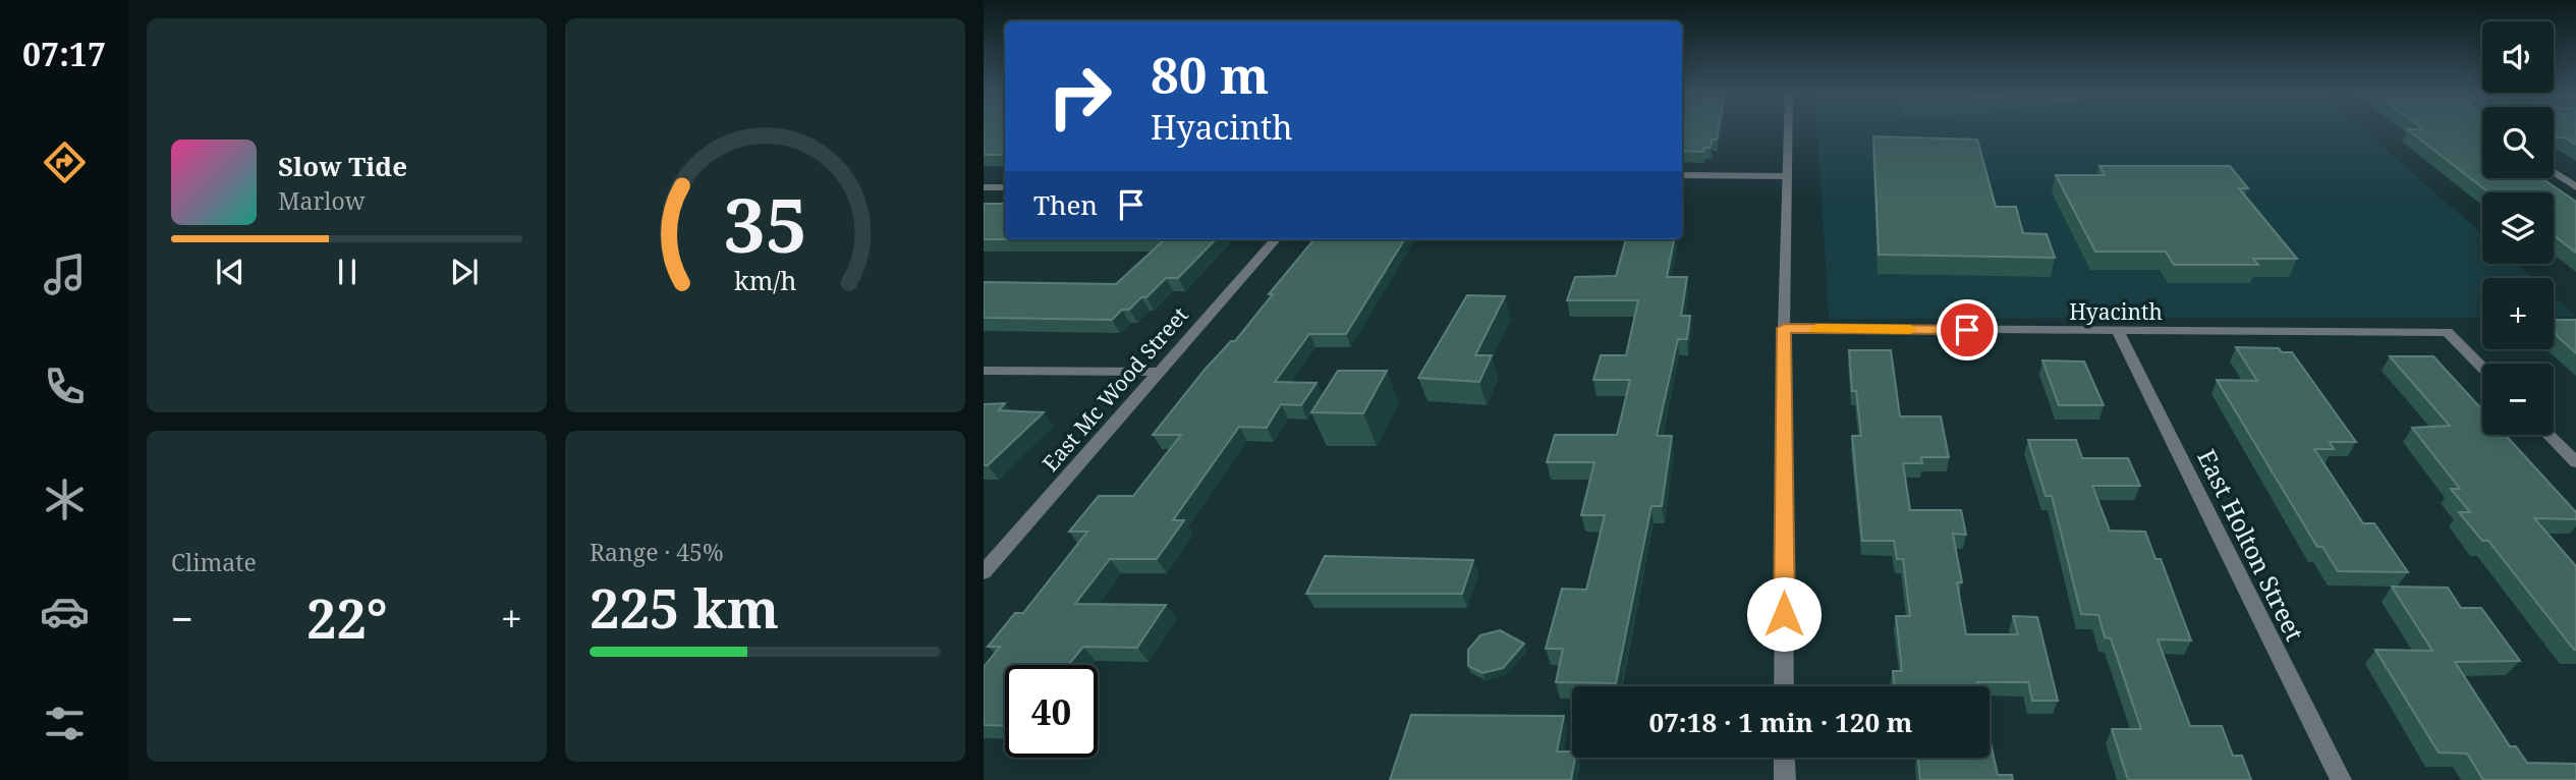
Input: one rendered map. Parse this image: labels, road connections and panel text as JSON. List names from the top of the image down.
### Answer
{
  "streets": {
    "street": ["Hyacinth", "East Mc Wood Street", "East Holton Street"]
  },
  "crossings": [
    ["Hyacinth", "East Holton Street"]
  ],
  "page": {
    "tabs": "07:17",
    "map_buttons": ["+", "−"],
    "turn": ["80 m", "Hyacinth"],
    "song": ["Slow Tide", "Marlow"],
    "then": "Then",
    "tile": [
      "Climate",
      ["Range · 45%", "225 km"]
    ],
    "heat": ["−", "22°", "+"],
    "limit": "40",
    "trip": "07:18 · 1 min · 120 m",
    "gauge": ["35", "km/h"]
  }
}
